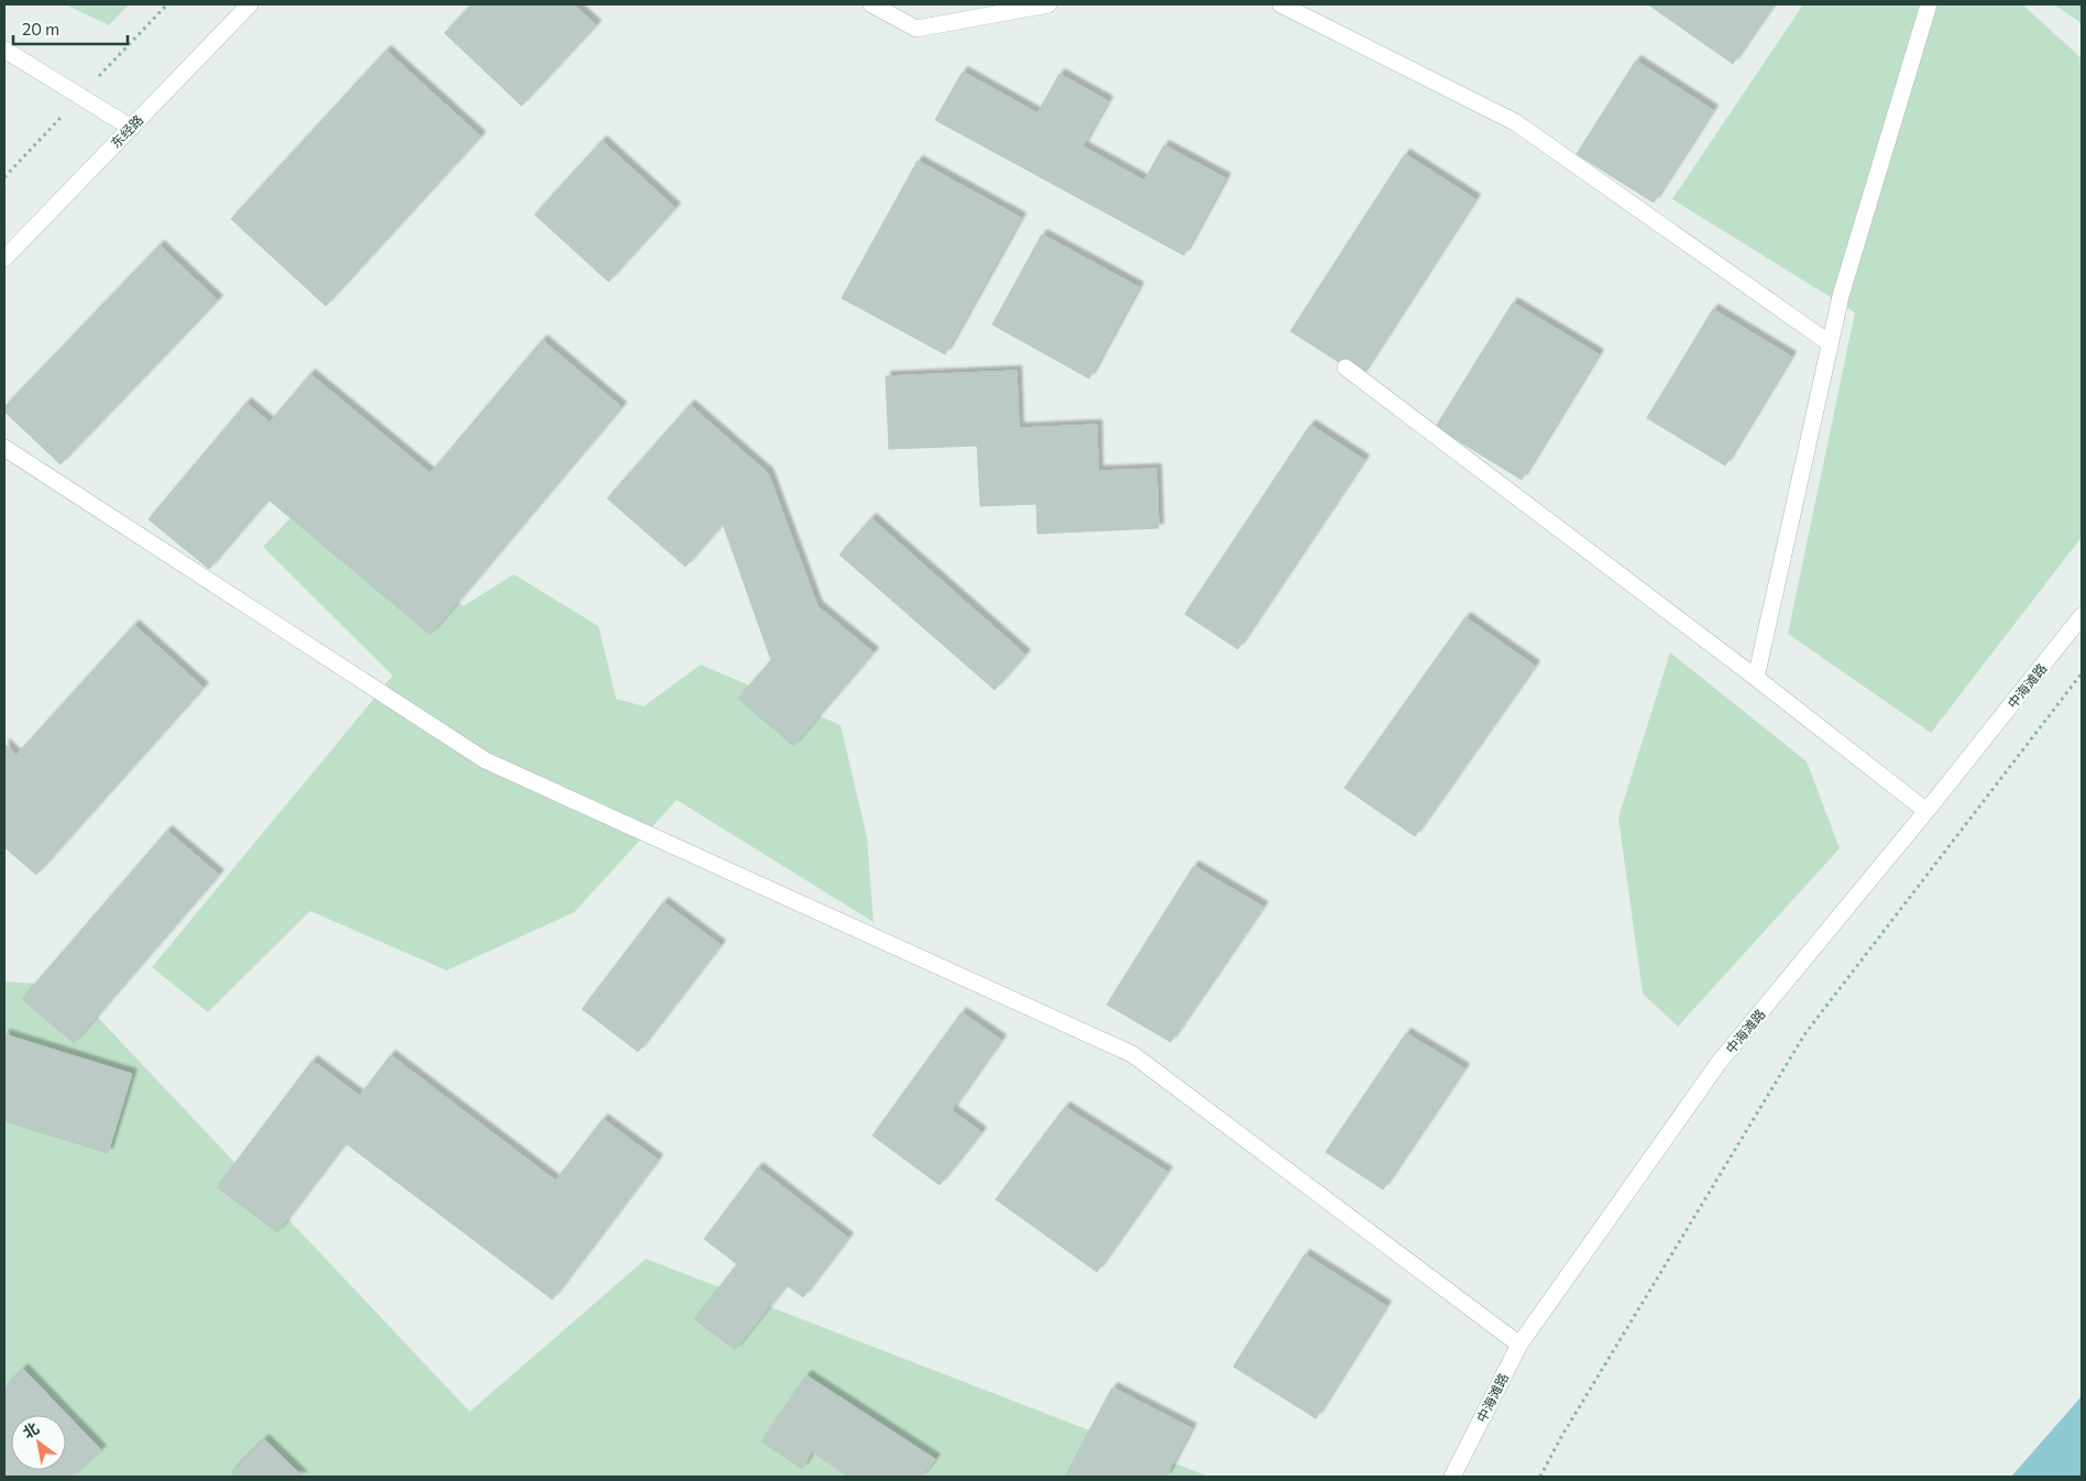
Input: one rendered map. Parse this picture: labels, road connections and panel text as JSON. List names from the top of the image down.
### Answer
{
  "streets": {
    "street": ["东经路", "中海滩路"]
  },
  "scale_bar": "20 m",
  "north": "top left"
}
